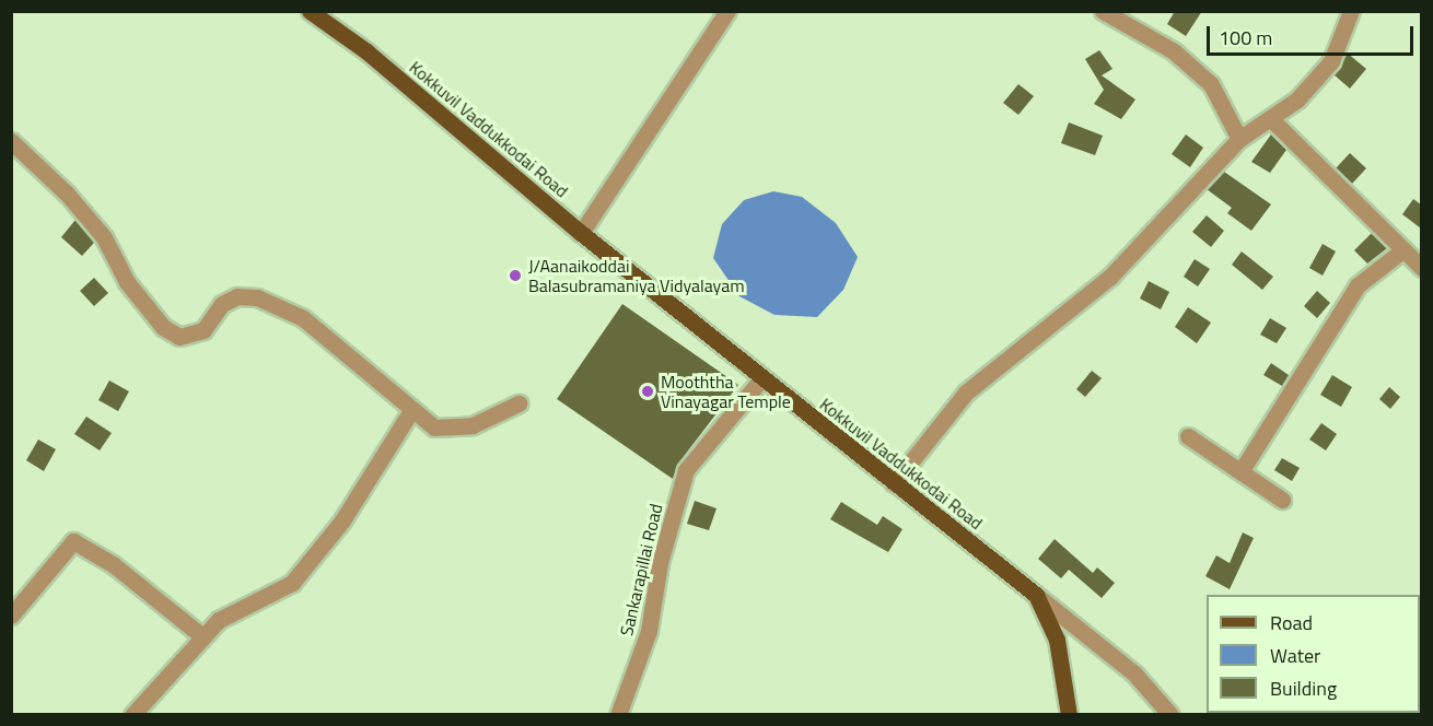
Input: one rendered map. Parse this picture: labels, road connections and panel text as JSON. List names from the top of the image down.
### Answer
{
  "streets": {
    "main road": ["Kokkuvil Vaddukkodai Road"],
    "street": ["Sankarapillai Road"]
  },
  "crossings": [
    ["Kokkuvil Vaddukkodai Road", "Sankarapillai Road"]
  ],
  "places": ["J/Aanaikoddai Balasubramaniya Vidyalayam", "Mooththa Vinayagar Temple"],
  "legend": ["Road", "Water", "Building"],
  "scale_bar": "100 m"
}
